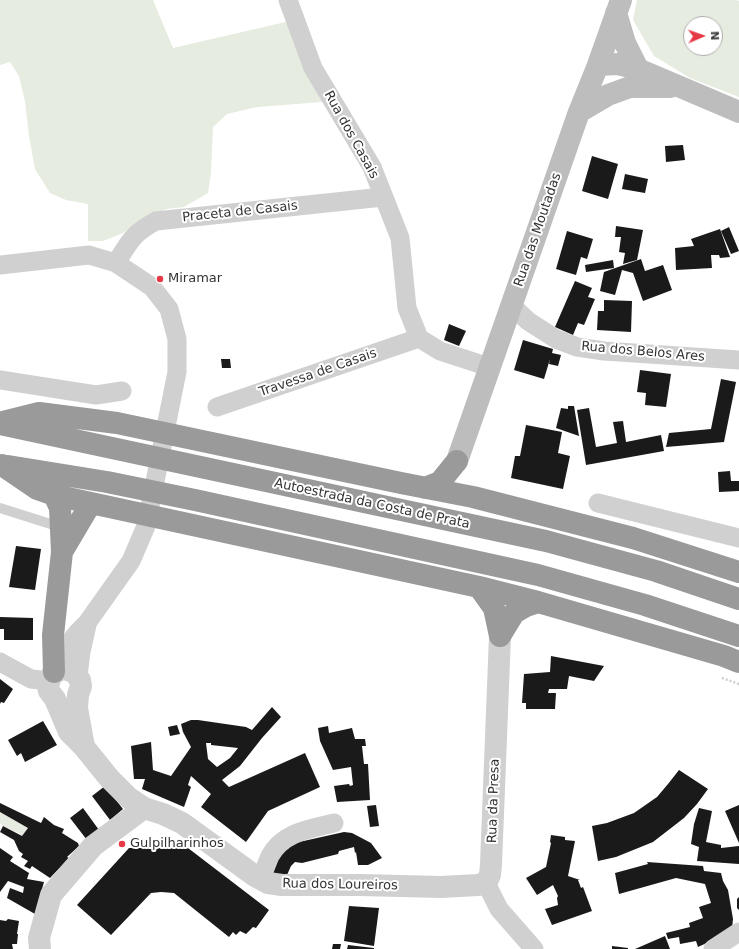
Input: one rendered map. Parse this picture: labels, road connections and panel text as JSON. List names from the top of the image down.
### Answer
{
  "streets": {
    "highway": ["Autoestrada da Costa de Prata"],
    "main road": ["Rua das Moutadas"],
    "street": [
      "Rua dos Casais",
      "Praceta de Casais",
      "Rua dos Belos Ares",
      "Travessa de Casais",
      "Rua da Presa",
      "Rua dos Loureiros"
    ]
  },
  "crossings": [
    ["Rua dos Casais", "Praceta de Casais"],
    ["Rua dos Casais", "Travessa de Casais"],
    ["Rua das Moutadas", "Rua dos Belos Ares"],
    ["Rua da Presa", "Rua dos Loureiros"]
  ],
  "places": ["Miramar", "Gulpilharinhos"],
  "north": "right"
}
